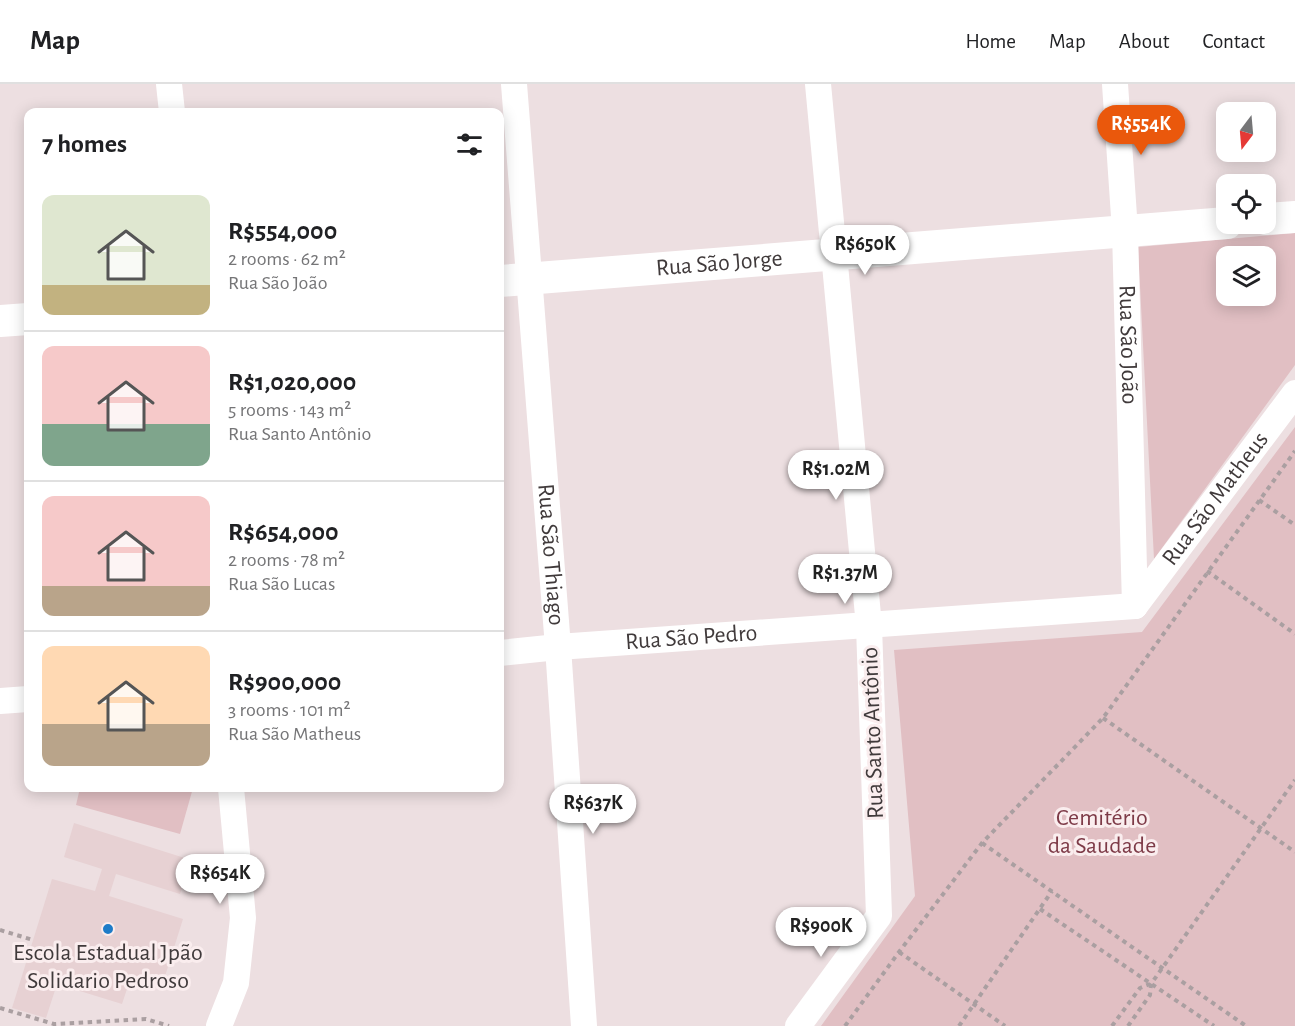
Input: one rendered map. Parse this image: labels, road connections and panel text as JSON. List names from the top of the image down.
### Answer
{
  "streets": {
    "main road": ["Rua São Jorge"],
    "street": [
      "Rua São João",
      "Rua São Matheus",
      "Rua São Thiago",
      "Rua São Pedro",
      "Rua Santo Antônio"
    ]
  },
  "crossings": [
    ["Rua São Jorge", "Rua São João"],
    ["Rua São Jorge", "Rua São Thiago"],
    ["Rua São Jorge", "Rua Santo Antônio"],
    ["Rua São João", "Rua São Matheus"],
    ["Rua São João", "Rua São Pedro"],
    ["Rua São Matheus", "Rua São Pedro"],
    ["Rua São Thiago", "Rua São Pedro"],
    ["Rua São Pedro", "Rua Santo Antônio"]
  ],
  "parks": ["Cemitério da Saudade"],
  "places": ["Escola Estadual Jpão Solidario Pedroso"],
  "north": "bottom",
  "page": {
    "header": "Map",
    "nav": [
      "Home",
      "Map",
      "About",
      "Contact"
    ],
    "price": [
      "R$554K",
      "R$650K",
      "R$1.02M",
      "R$1.37M",
      "R$637K",
      "R$654K",
      "R$900K"
    ],
    "heading": "7 homes",
    "list": [
      {
        "name": "R$554,000",
        "note": "2 rooms · 62 m² · Rua São João"
      },
      {
        "name": "R$1,020,000",
        "note": "5 rooms · 143 m² · Rua Santo Antônio"
      },
      {
        "name": "R$654,000",
        "note": "2 rooms · 78 m² · Rua São Lucas"
      },
      {
        "name": "R$900,000",
        "note": "3 rooms · 101 m² · Rua São Matheus"
      }
    ]
  }
}
